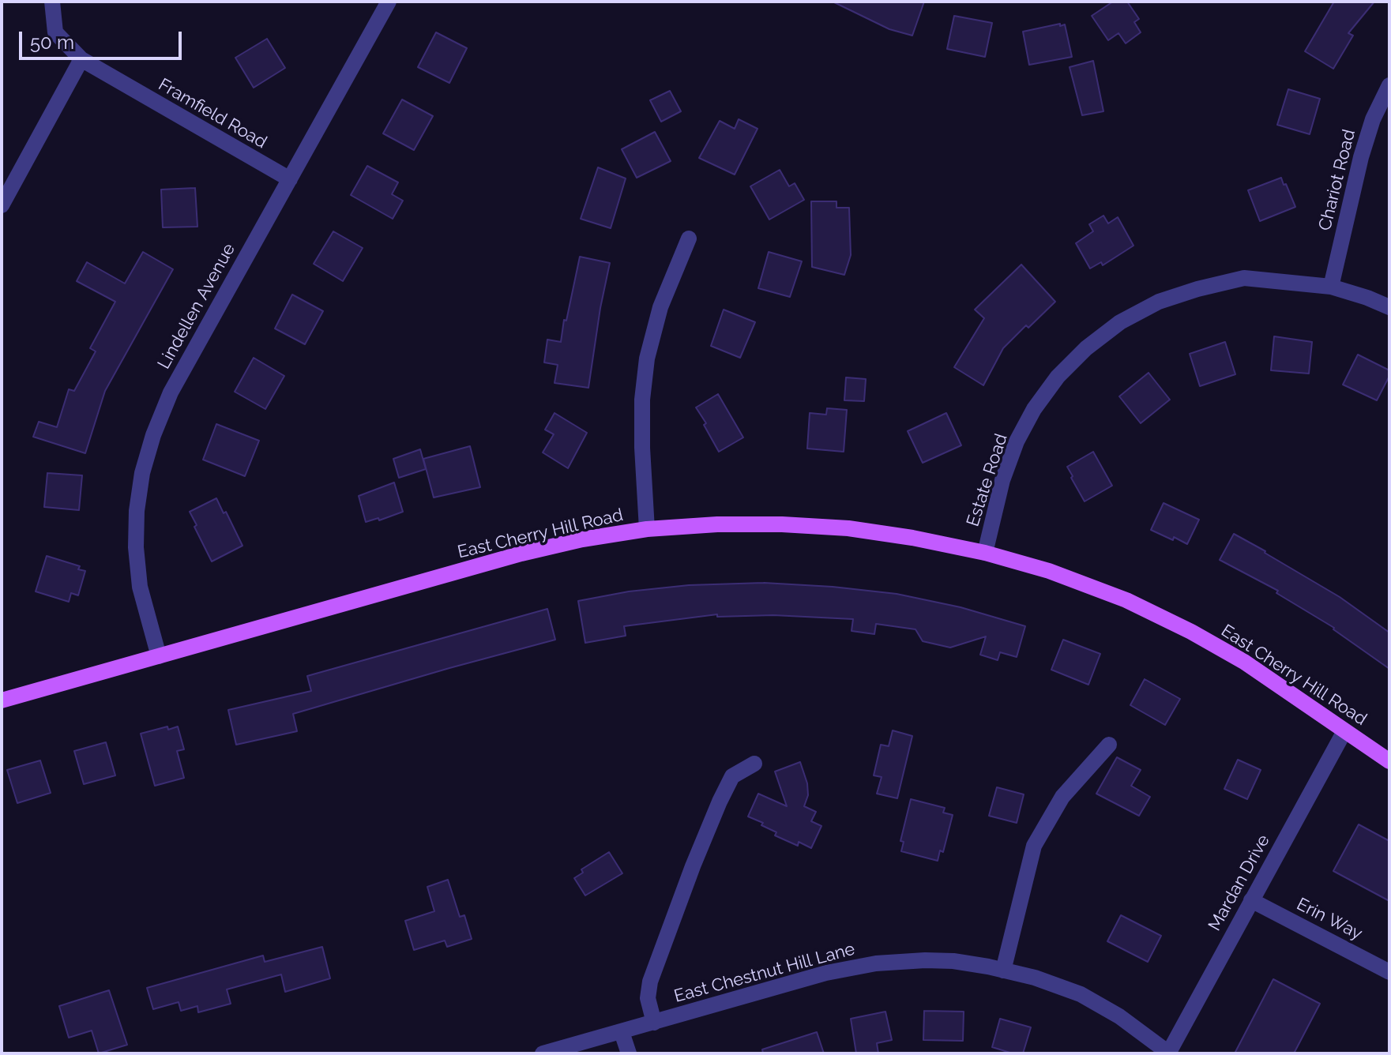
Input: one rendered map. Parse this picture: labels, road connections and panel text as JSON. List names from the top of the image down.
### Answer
{
  "streets": {
    "main road": ["East Cherry Hill Road"],
    "street": [
      "Framfield Road",
      "Chariot Road",
      "Lindellen Avenue",
      "Estate Road",
      "Mardan Drive",
      "Erin Way",
      "East Chestnut Hill Lane"
    ]
  },
  "crossings": [
    ["Framfield Road", "Lindellen Avenue"],
    ["Chariot Road", "Estate Road"],
    ["Lindellen Avenue", "East Cherry Hill Road"],
    ["Estate Road", "East Cherry Hill Road"],
    ["East Cherry Hill Road", "Mardan Drive"],
    ["Mardan Drive", "Erin Way"],
    ["Mardan Drive", "East Chestnut Hill Lane"]
  ],
  "scale_bar": "50 m"
}
